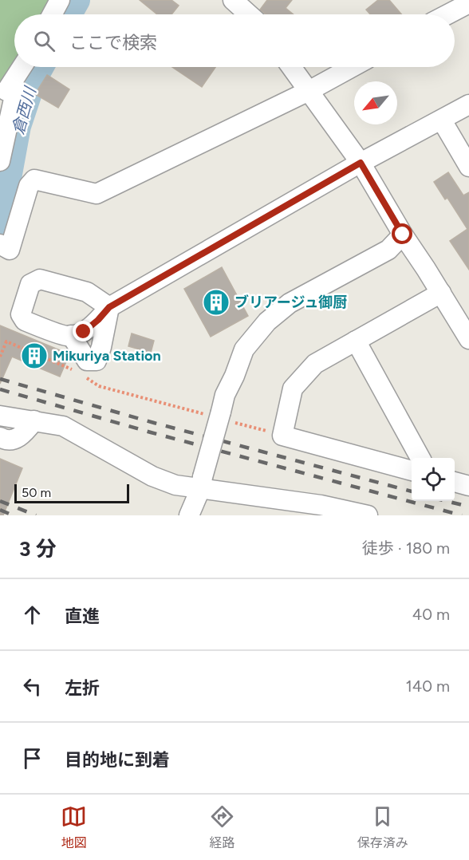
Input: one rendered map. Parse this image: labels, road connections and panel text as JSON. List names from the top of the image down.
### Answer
{
  "water": ["倉西川"],
  "places": {
    "building": ["ブリアージュ御厨", "Mikuriya Station"]
  },
  "scale_bar": "50 m",
  "north": "bottom left",
  "page": {
    "search": "ここで検索",
    "scale": "50 m",
    "heading": ["3 分", "徒歩 · 180 m"],
    "list": [
      ["直進", "40 m"],
      ["左折", "140 m"],
      "目的地に到着"
    ],
    "nav": ["地図", "経路", "保存済み"]
  }
}
